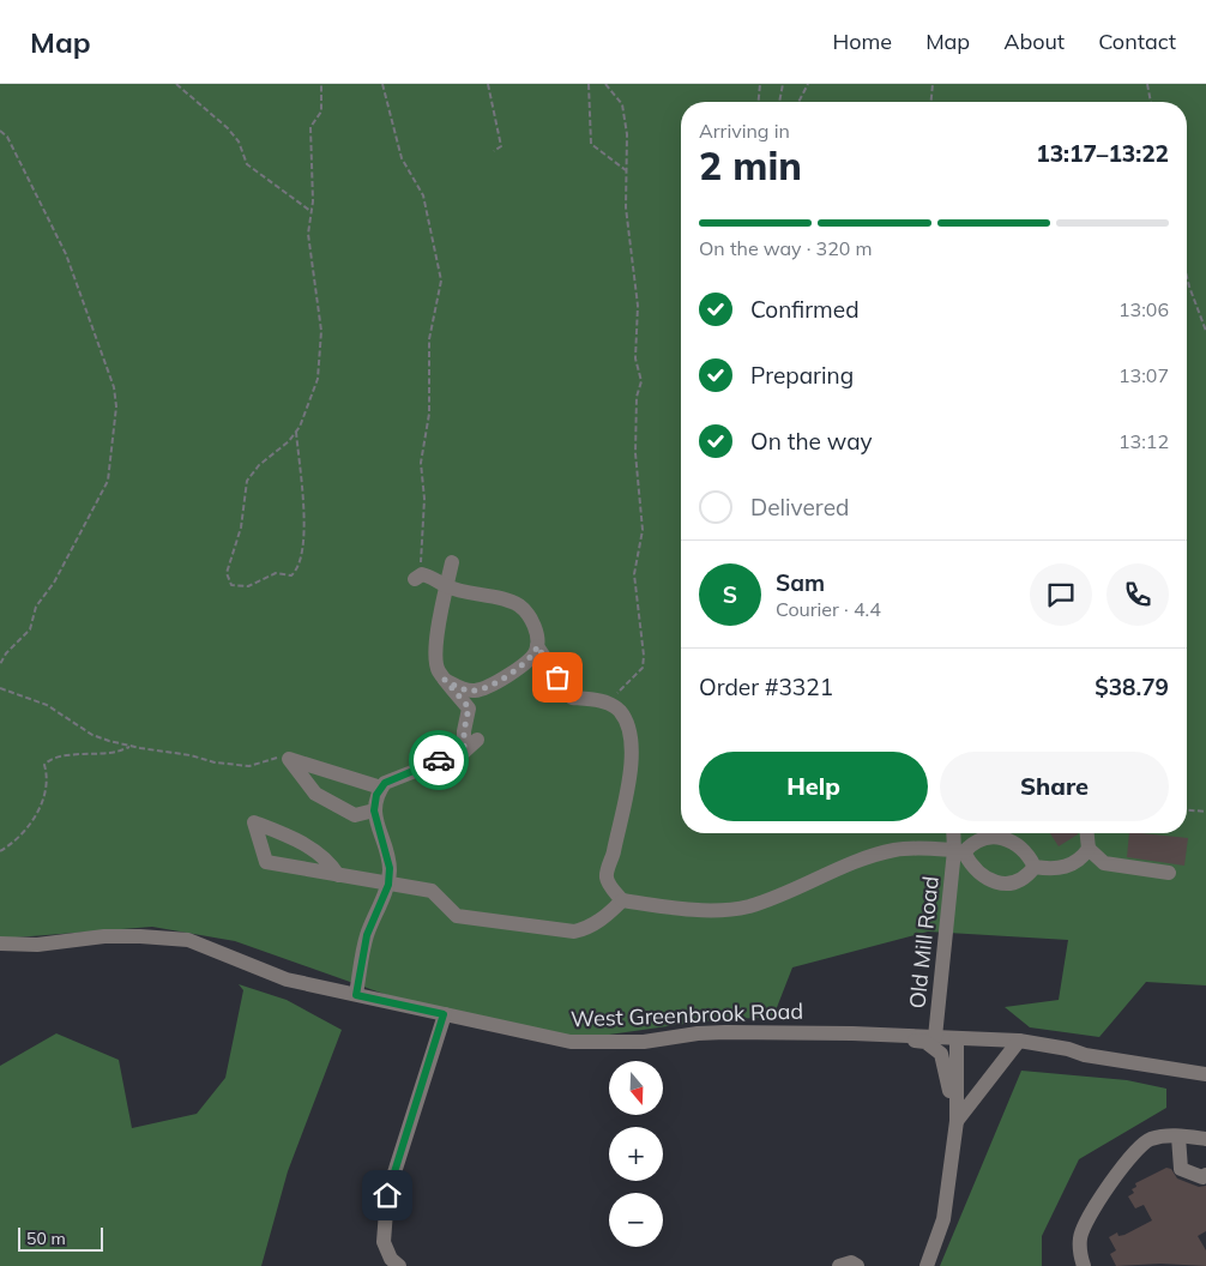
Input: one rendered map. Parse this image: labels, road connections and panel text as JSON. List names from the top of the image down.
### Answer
{
  "streets": {
    "street": ["Old Mill Road", "West Greenbrook Road"]
  },
  "crossings": [
    ["Old Mill Road", "West Greenbrook Road"]
  ],
  "scale_bar": "50 m",
  "north": "bottom",
  "page": {
    "header": "Map",
    "nav": [
      "Home",
      "Map",
      "About",
      "Contact"
    ],
    "heading": ["2 min", "Arriving in", "13:17–13:22"],
    "panel": [
      "Sam",
      "Courier · 4.4",
      "Order #3321",
      "$38.79"
    ],
    "bar": "On the way · 320 m",
    "list": [
      ["Confirmed", "13:06"],
      ["Preparing", "13:07"],
      ["On the way", "13:12"],
      "Delivered"
    ],
    "round": "S",
    "buttons": ["Help", "Share"],
    "map_buttons": ["+", "−"],
    "scale": "50 m"
  }
}
